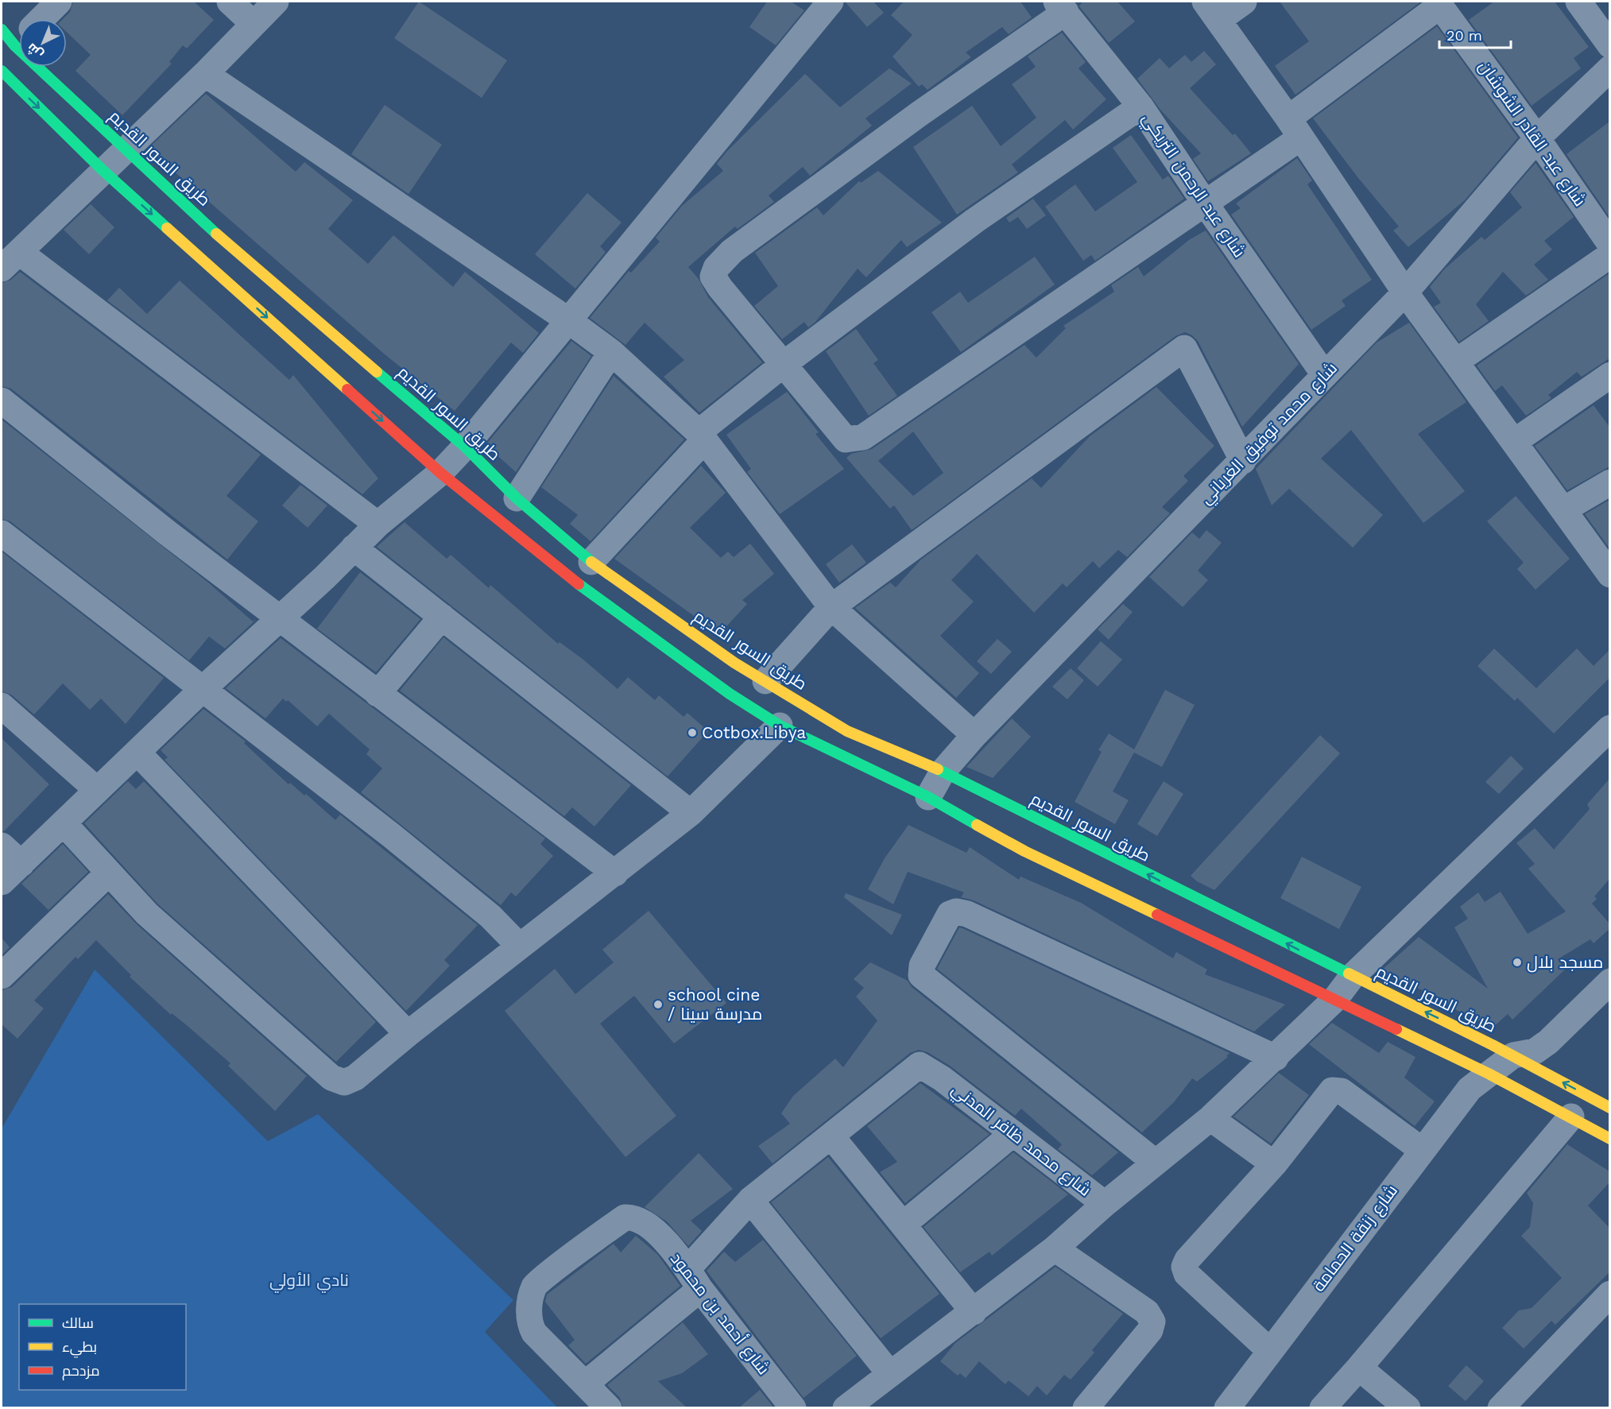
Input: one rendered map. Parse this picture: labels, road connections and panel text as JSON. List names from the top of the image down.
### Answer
{
  "streets": {
    "main road": ["طريق السور القديم"],
    "street": [
      "شارع عبد القادر الشوشان",
      "شارع عبد الرحمن التريكي",
      "شارع محمد توفيق الغرياني",
      "شارع محمد ظافر المدني",
      "شارع زنقة الحمامة",
      "شارع أحمد بن محمود"
    ]
  },
  "crossings": [
    ["شارع عبد القادر الشوشان", "شارع محمد توفيق الغرياني"],
    ["طريق السور القديم", "شارع محمد توفيق الغرياني"],
    ["طريق السور القديم", "شارع زنقة الحمامة"],
    ["شارع عبد الرحمن التريكي", "شارع محمد توفيق الغرياني"]
  ],
  "parks": ["نادي الأولي"],
  "places": ["Cotbox.Libya", "مسجد بلال", "school cine / مدرسة سينا"],
  "legend": ["سالك", "بطيء", "مزدحم"],
  "scale_bar": "20 m",
  "north": "bottom left"
}
